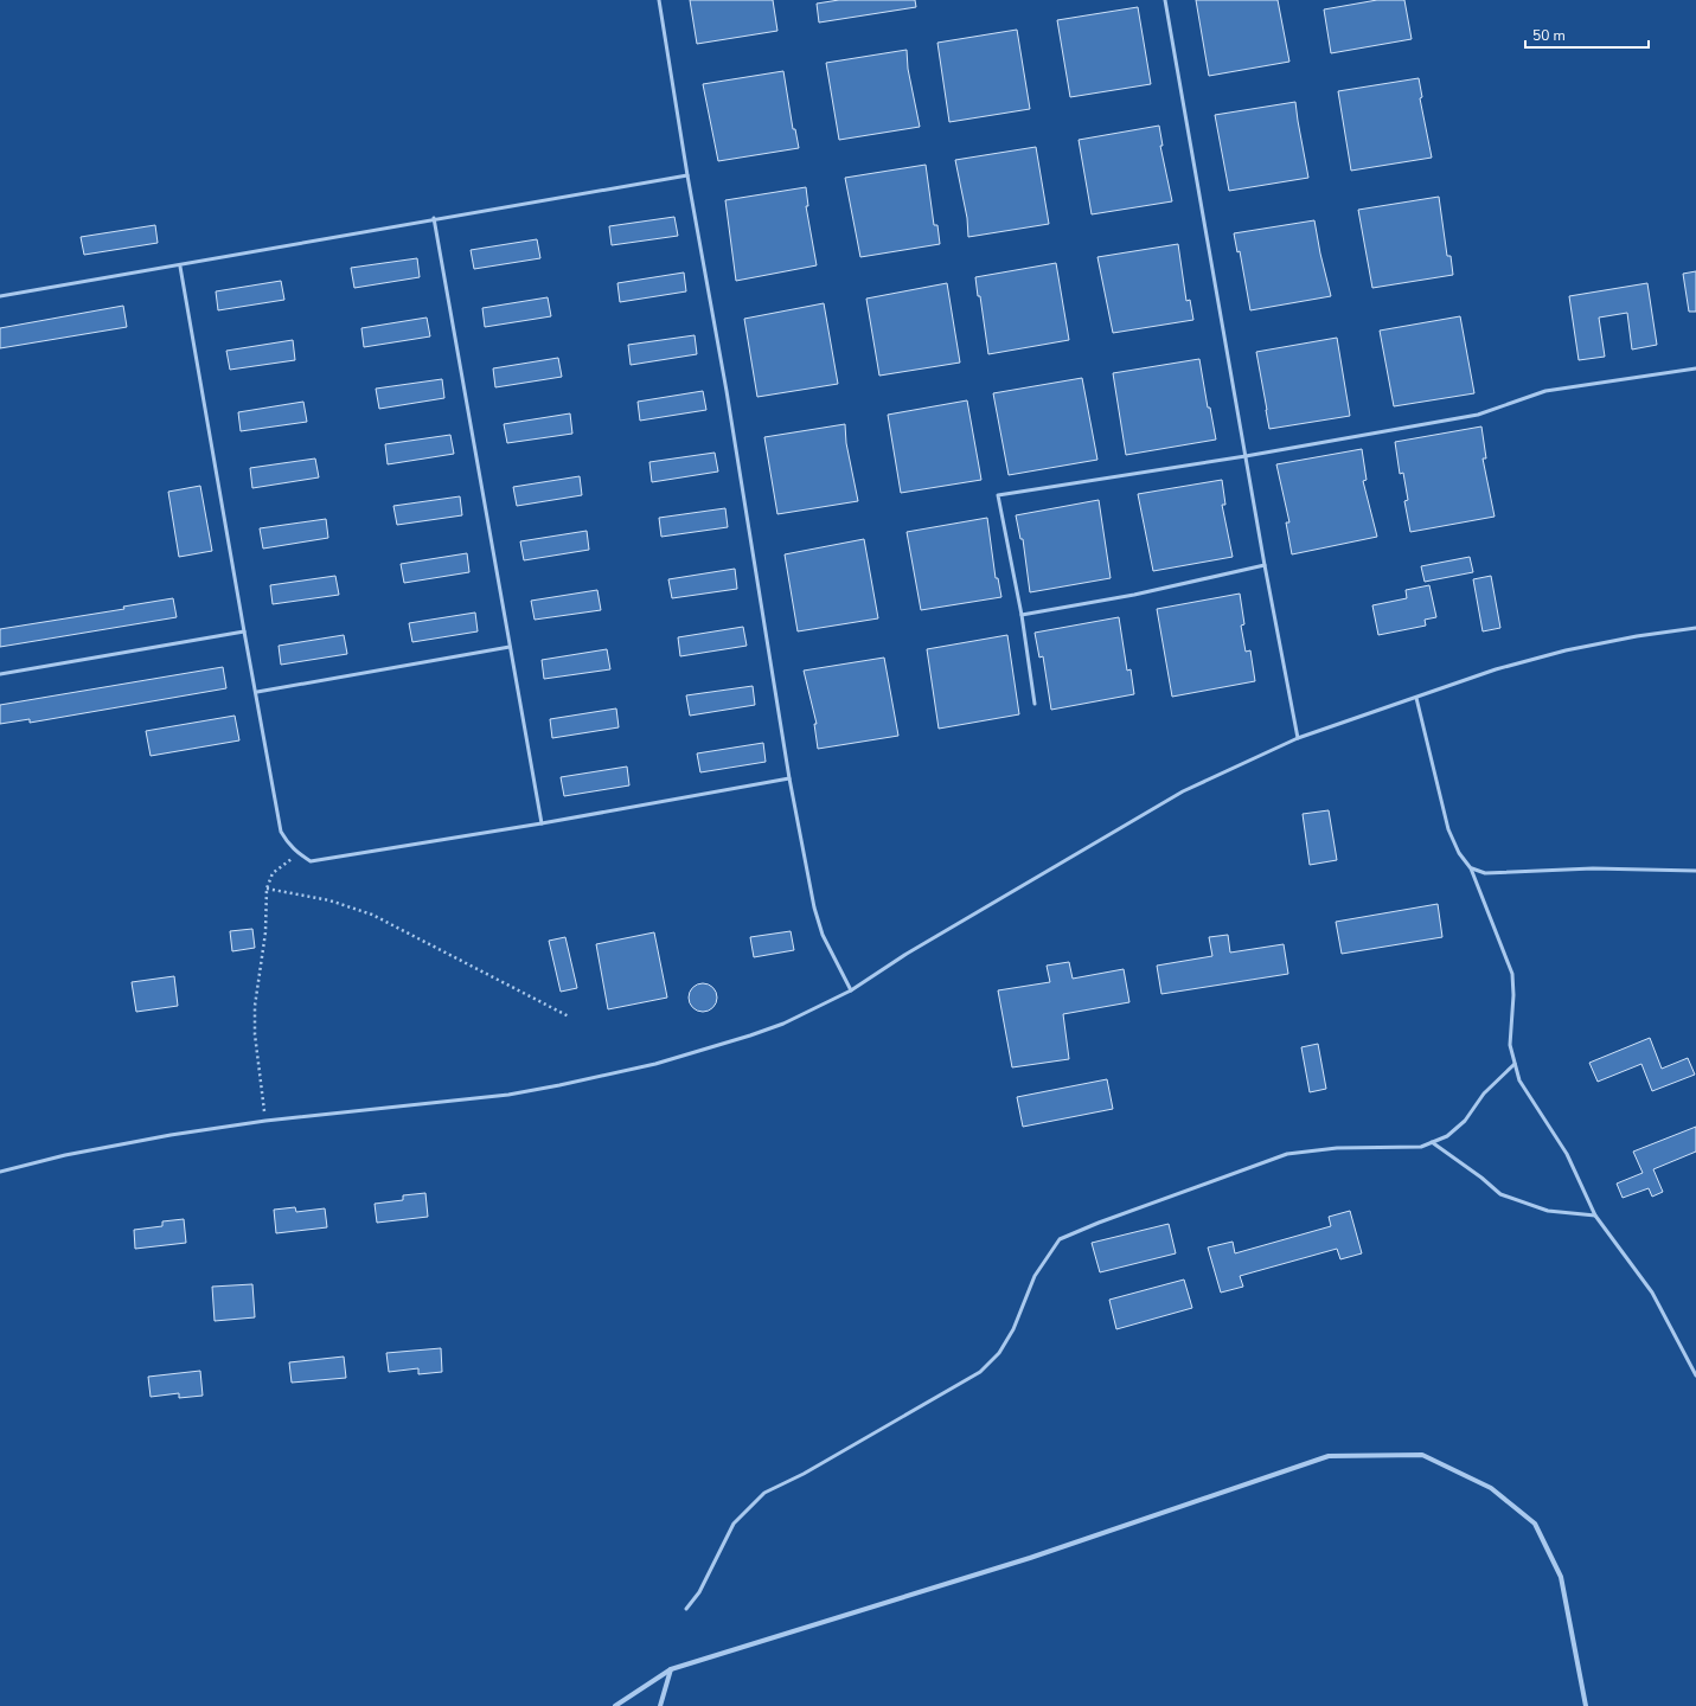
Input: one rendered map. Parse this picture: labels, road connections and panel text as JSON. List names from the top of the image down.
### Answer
{
  "scale_bar": "50 m"
}
